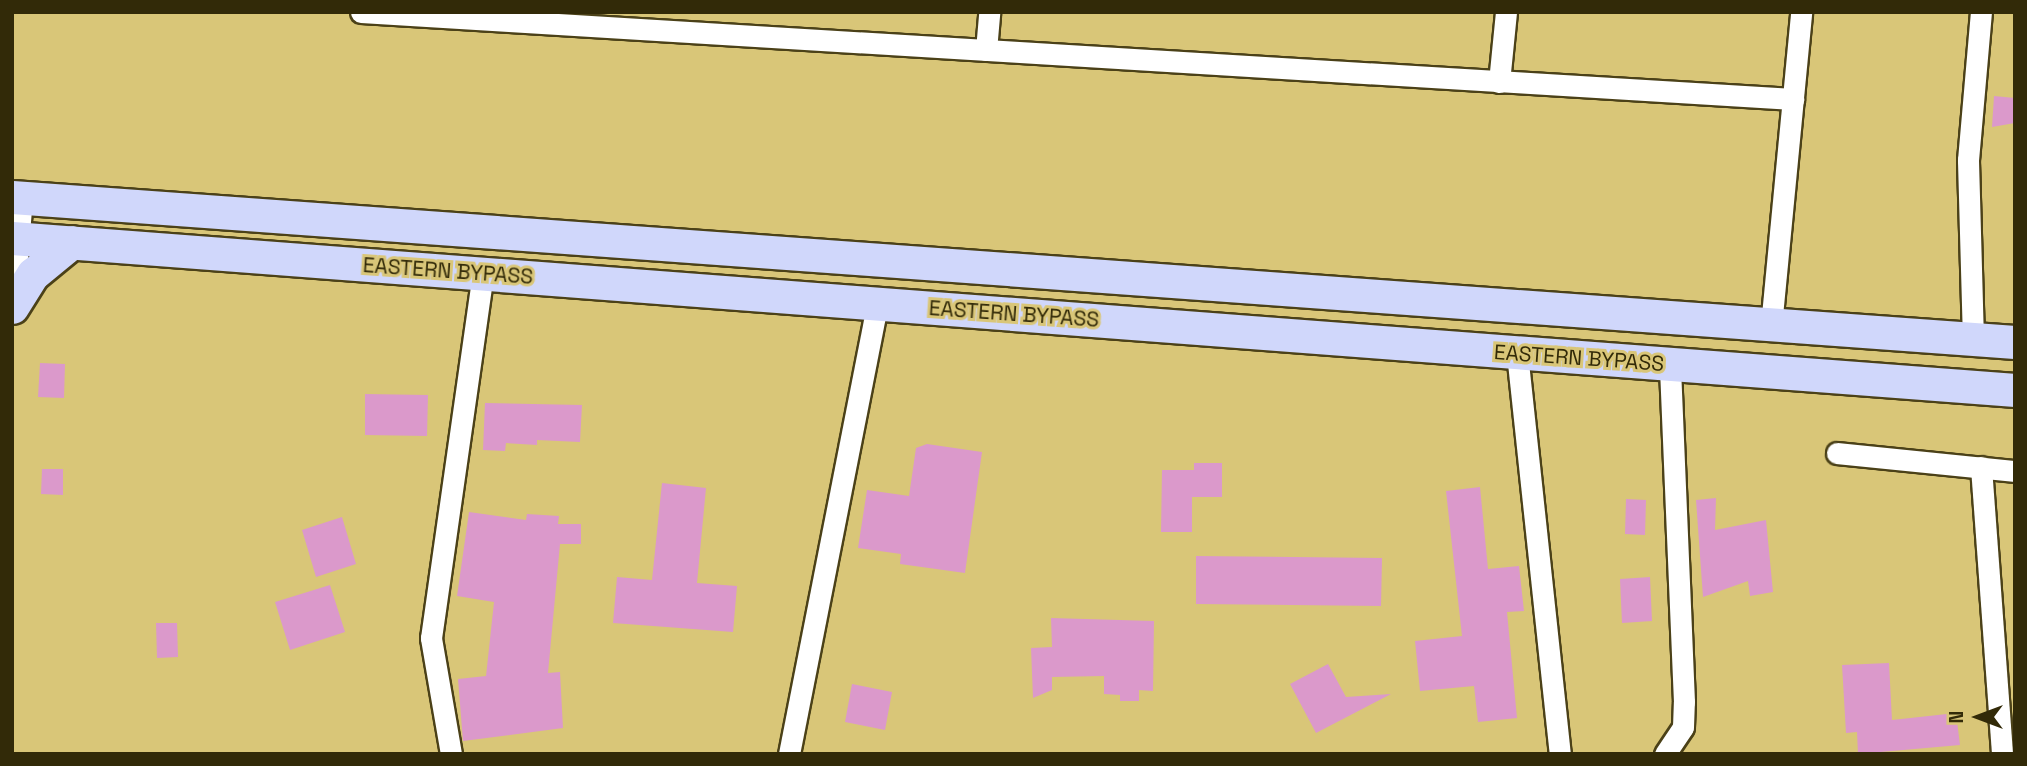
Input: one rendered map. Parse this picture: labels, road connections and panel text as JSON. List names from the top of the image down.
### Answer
{
  "streets": {
    "main road": ["EASTERN BYPASS"]
  },
  "north": "left"
}
